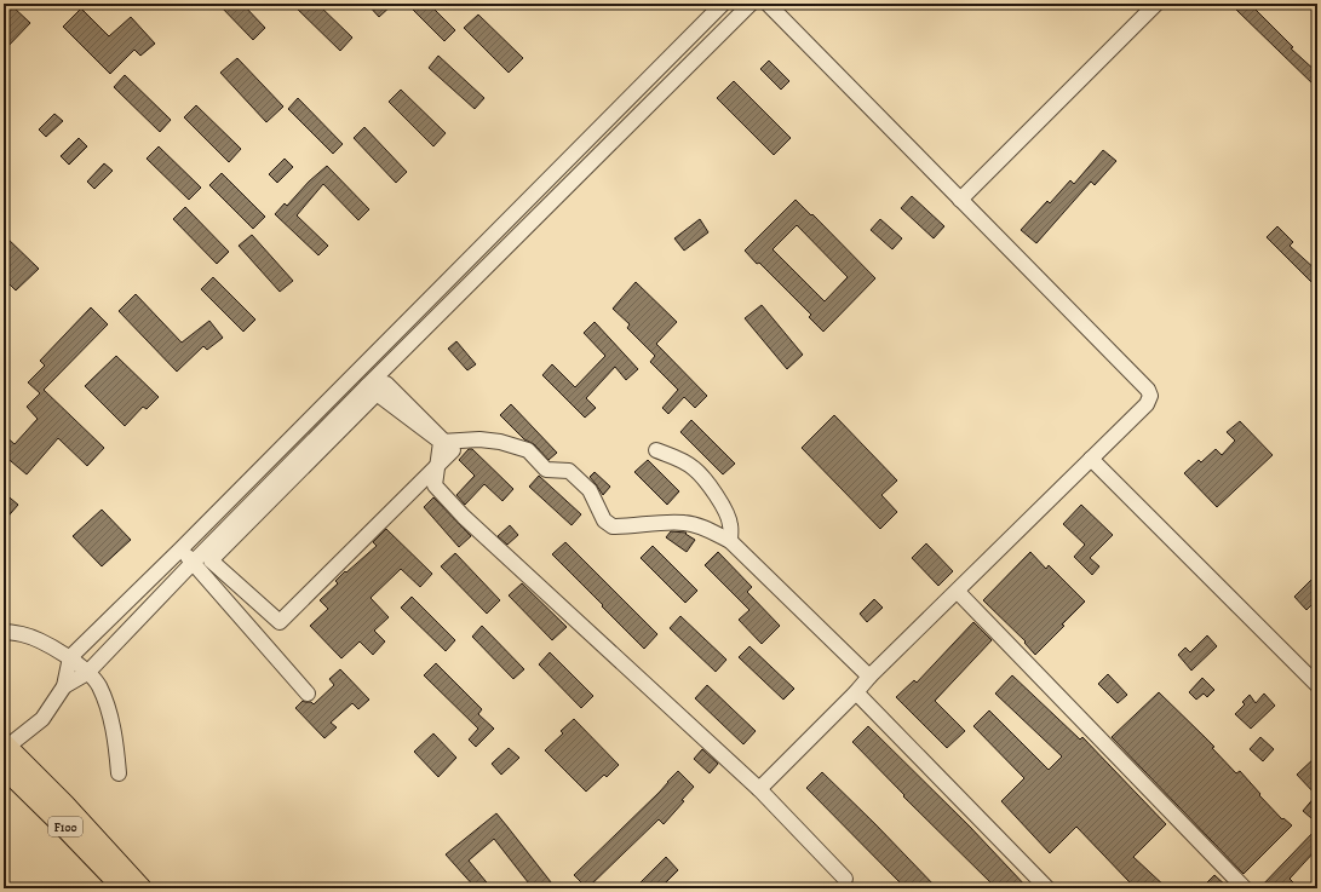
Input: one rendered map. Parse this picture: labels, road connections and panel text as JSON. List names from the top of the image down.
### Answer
{
  "streets": {
    "highway": ["F100"]
  }
}
